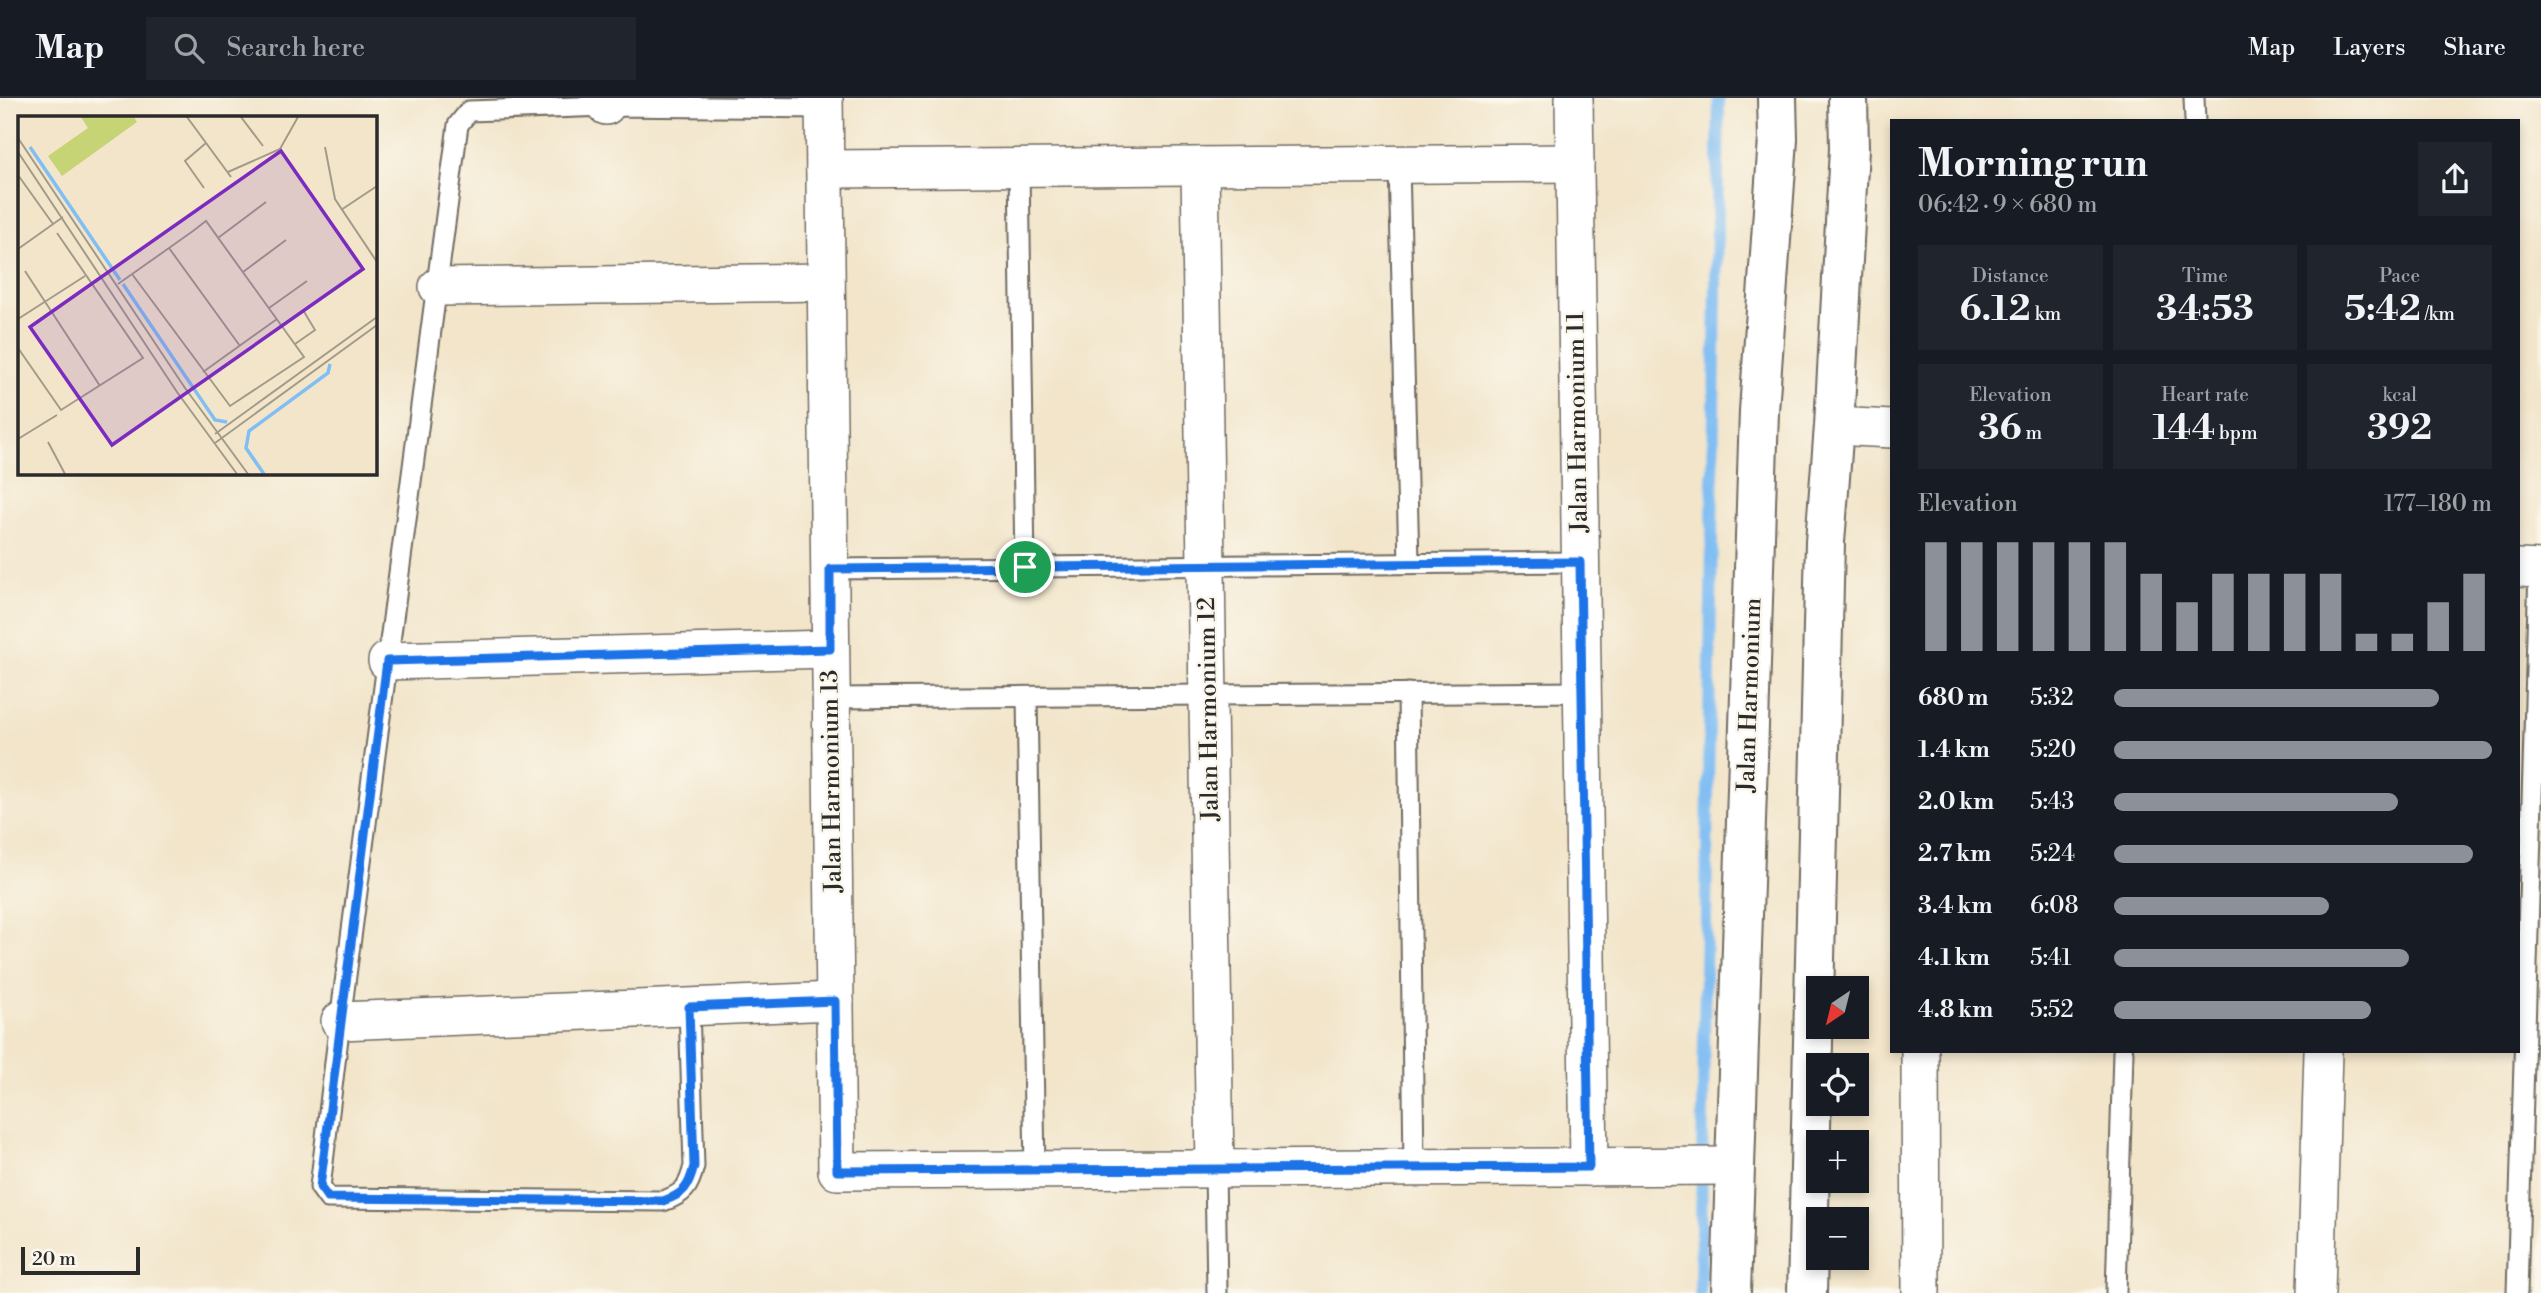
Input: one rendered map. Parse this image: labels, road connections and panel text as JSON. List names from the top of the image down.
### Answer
{
  "streets": {
    "main road": ["Jalan Harmonium"],
    "street": ["Jalan Harmonium 11", "Jalan Harmonium 12", "Jalan Harmonium 13"]
  },
  "scale_bar": "20 m",
  "north": "bottom left",
  "page": {
    "header": "Map",
    "search": "Search here",
    "nav": ["Map", "Layers", "Share"],
    "heading": ["Morning run", "06:42 · 9 × 680 m"],
    "stats": [
      ["Distance", "6.12 km"],
      ["Time", "34:53"],
      ["Pace", "5:42 /km"],
      ["Elevation", "36 m"],
      ["Heart rate", "144 bpm"],
      ["kcal", "392"]
    ],
    "chart": ["Elevation", "177–180 m"],
    "list": [
      {
        "name": "680 m",
        "note": "5:32"
      },
      {
        "name": "1.4 km",
        "note": "5:20"
      },
      {
        "name": "2.0 km",
        "note": "5:43"
      },
      {
        "name": "2.7 km",
        "note": "5:24"
      },
      {
        "name": "3.4 km",
        "note": "6:08"
      },
      {
        "name": "4.1 km",
        "note": "5:41"
      },
      {
        "name": "4.8 km",
        "note": "5:52"
      }
    ],
    "map_buttons": ["+", "−"],
    "scale": "20 m"
  }
}
